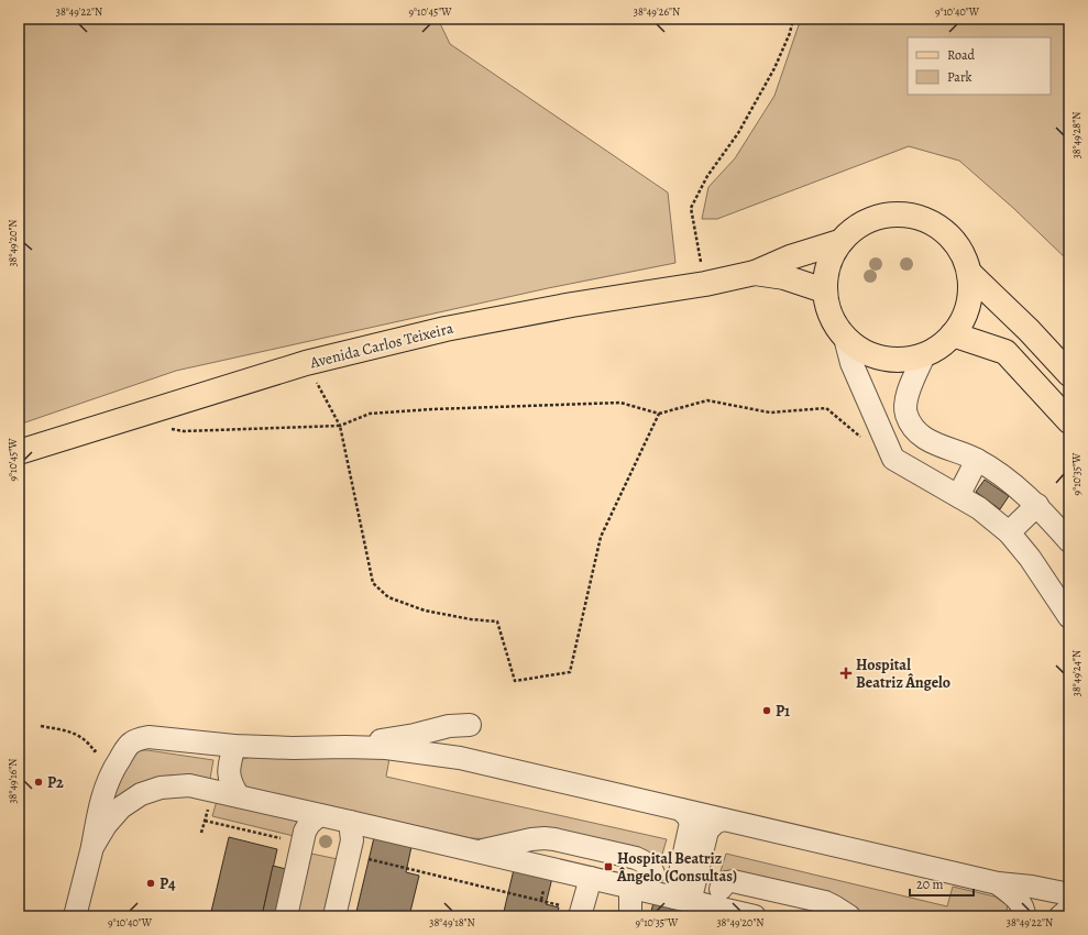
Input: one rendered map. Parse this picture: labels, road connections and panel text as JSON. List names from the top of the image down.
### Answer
{
  "streets": {
    "main road": ["Avenida Carlos Teixeira"]
  },
  "places": {
    "health": ["Hospital Beatriz Ângelo"],
    "other": ["P1", "P2", "P4"],
    "transit": ["Hospital Beatriz Ângelo (Consultas)"]
  },
  "legend": ["Road", "Park"],
  "scale_bar": "20 m",
  "coordinates": [
    "38°49'22\"N",
    "9°10'45\"W",
    "38°49'26\"N",
    "9°10'40\"W",
    "38°49'28\"N",
    "38°49'20\"N",
    "9°10'35\"W",
    "38°49'24\"N",
    "38°49'16\"N",
    "38°49'18\"N"
  ]
}
